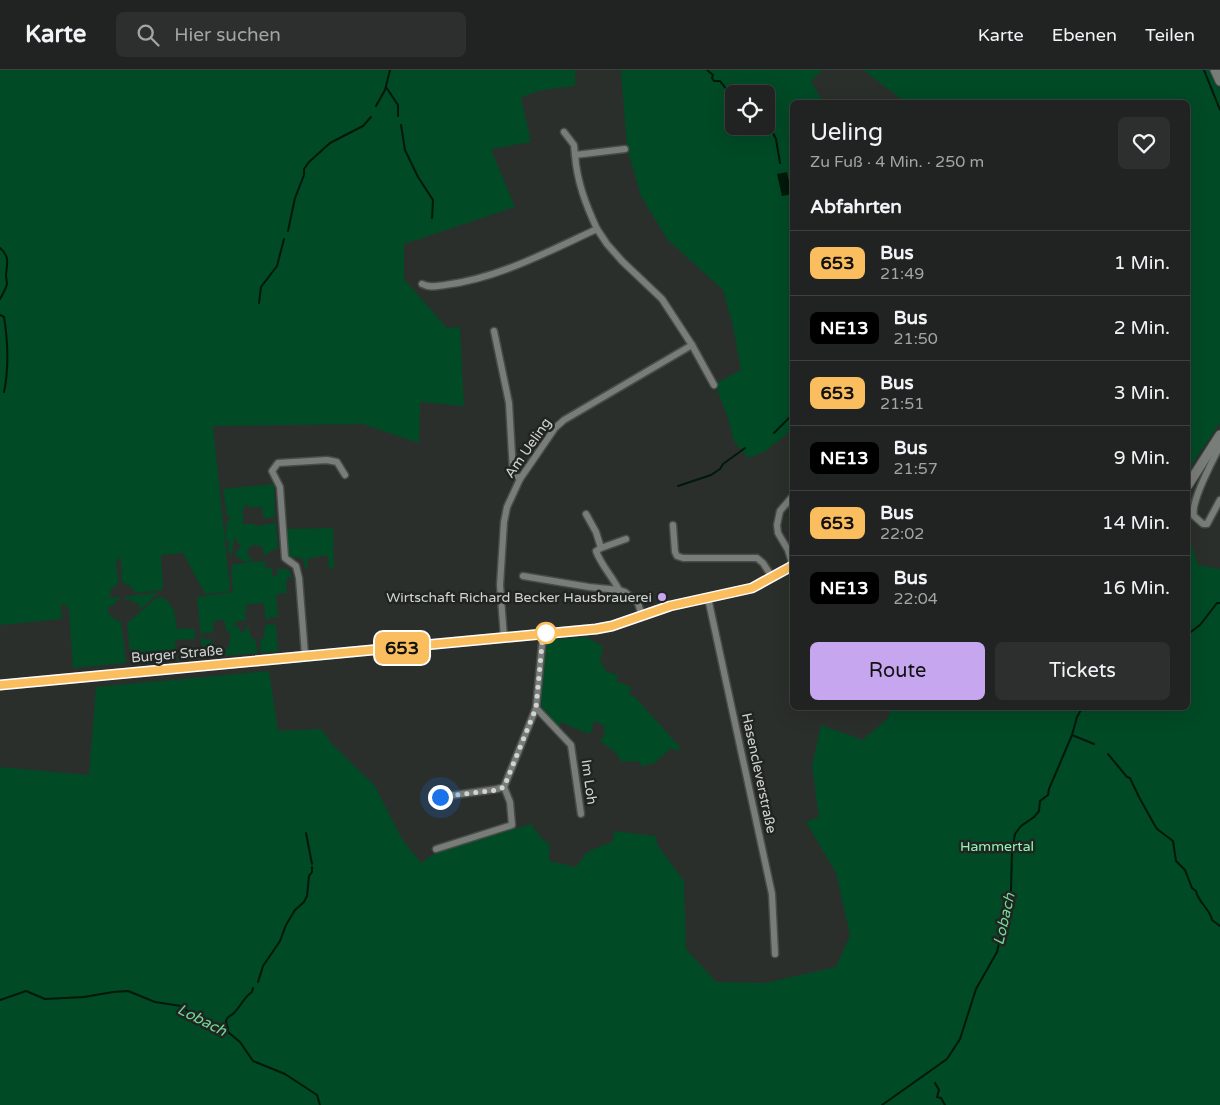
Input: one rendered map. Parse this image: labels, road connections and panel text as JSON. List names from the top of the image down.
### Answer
{
  "streets": {
    "main road": ["Burger Straße"],
    "street": ["Am Ueling", "Hasencleverstraße", "Im Loh"]
  },
  "crossings": [
    ["Am Ueling", "Burger Straße"],
    ["Burger Straße", "Hasencleverstraße"]
  ],
  "water": ["Lobach"],
  "parks": ["Hammertal"],
  "places": ["Wirtschaft Richard Becker Hausbrauerei"],
  "lines": ["bus line 653"],
  "page": {
    "header": "Karte",
    "search": "Hier suchen",
    "nav": ["Karte", "Ebenen", "Teilen"],
    "on_map": "653",
    "heading": [
      ["Ueling", "Zu Fuß · 4 Min. · 250 m"],
      "Abfahrten"
    ],
    "list": [
      {
        "mark": "653",
        "name": "Bus",
        "note": "21:49",
        "value": "1 Min."
      },
      {
        "mark": "NE13",
        "name": "Bus",
        "note": "21:50",
        "value": "2 Min."
      },
      {
        "mark": "653",
        "name": "Bus",
        "note": "21:51",
        "value": "3 Min."
      },
      {
        "mark": "NE13",
        "name": "Bus",
        "note": "21:57",
        "value": "9 Min."
      },
      {
        "mark": "653",
        "name": "Bus",
        "note": "22:02",
        "value": "14 Min."
      },
      {
        "mark": "NE13",
        "name": "Bus",
        "note": "22:04",
        "value": "16 Min."
      }
    ],
    "buttons": ["Route", "Tickets"]
  }
}
